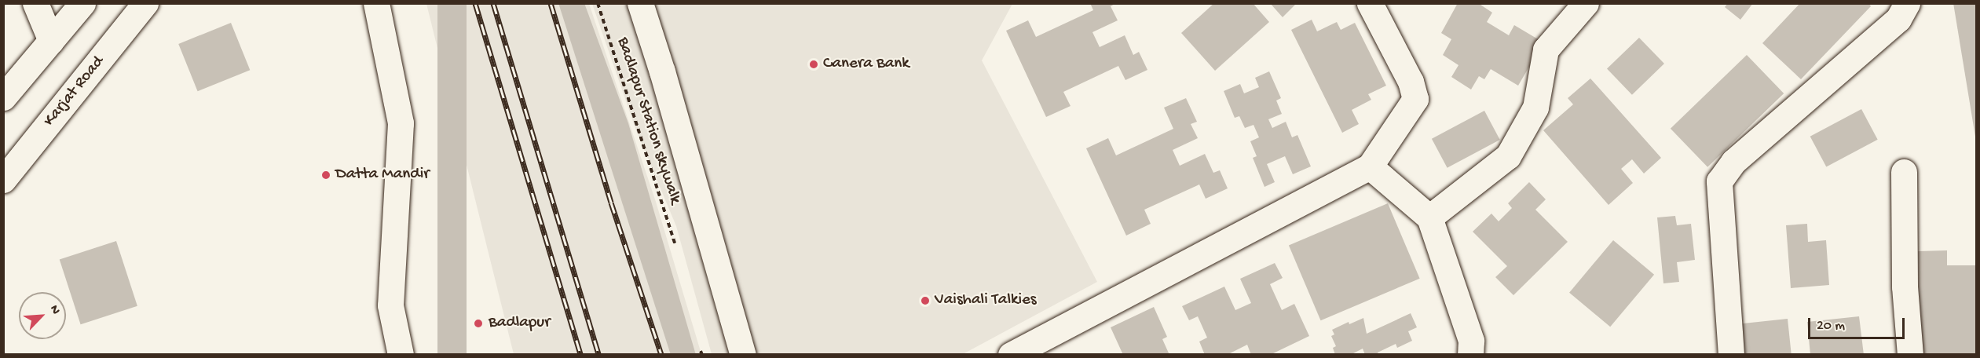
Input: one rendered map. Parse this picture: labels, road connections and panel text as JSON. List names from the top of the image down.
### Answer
{
  "streets": {
    "street": ["Karjat Road"],
    "path": ["Badlapur Station skywalk"]
  },
  "places": [
    "Canera Bank",
    "Datta Mandir",
    "Vaishali Talkies",
    "Badlapur"
  ],
  "scale_bar": "20 m",
  "north": "top right"
}
